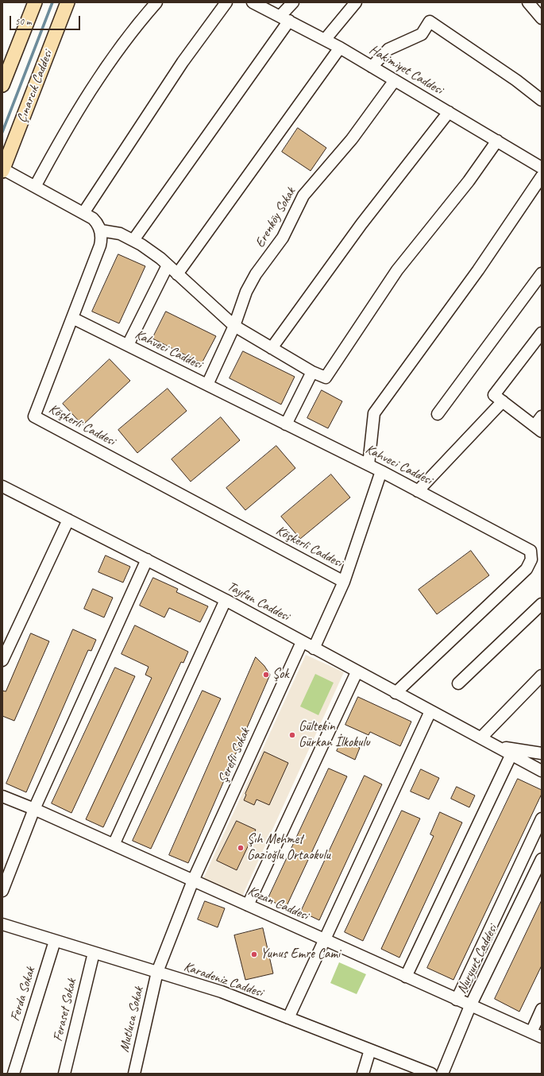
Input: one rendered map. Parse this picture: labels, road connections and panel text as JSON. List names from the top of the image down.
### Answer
{
  "streets": {
    "main road": ["Çınarcık Caddesi"],
    "street": [
      "Hakimiyet Caddesi",
      "Erenköy Sokak",
      "Kahveci Caddesi",
      "Köşkerli Caddesi",
      "Tayfun Caddesi",
      "Şerefli Sokak",
      "Kozan Caddesi",
      "Nuryurt Caddesi",
      "Karadeniz Caddesi",
      "Ferda Sokak",
      "Feraset Sokak",
      "Mutluca Sokak"
    ]
  },
  "crossings": [
    ["Hakimiyet Caddesi", "Erenköy Sokak"],
    ["Erenköy Sokak", "Kahveci Caddesi"],
    ["Kahveci Caddesi", "Köşkerli Caddesi"],
    ["Kahveci Caddesi", "Tayfun Caddesi"],
    ["Tayfun Caddesi", "Şerefli Sokak"],
    ["Şerefli Sokak", "Kozan Caddesi"],
    ["Şerefli Sokak", "Karadeniz Caddesi"],
    ["Şerefli Sokak", "Mutluca Sokak"],
    ["Kozan Caddesi", "Nuryurt Caddesi"],
    ["Karadeniz Caddesi", "Ferda Sokak"],
    ["Karadeniz Caddesi", "Feraset Sokak"],
    ["Karadeniz Caddesi", "Mutluca Sokak"]
  ],
  "places": [
    "Şok",
    "Gültekin Gürkan İlkokulu",
    "Şıh Mehmet Gazioğlu Ortaokulu",
    "Yunus Emre Cami"
  ],
  "scale_bar": "50 m"
}
